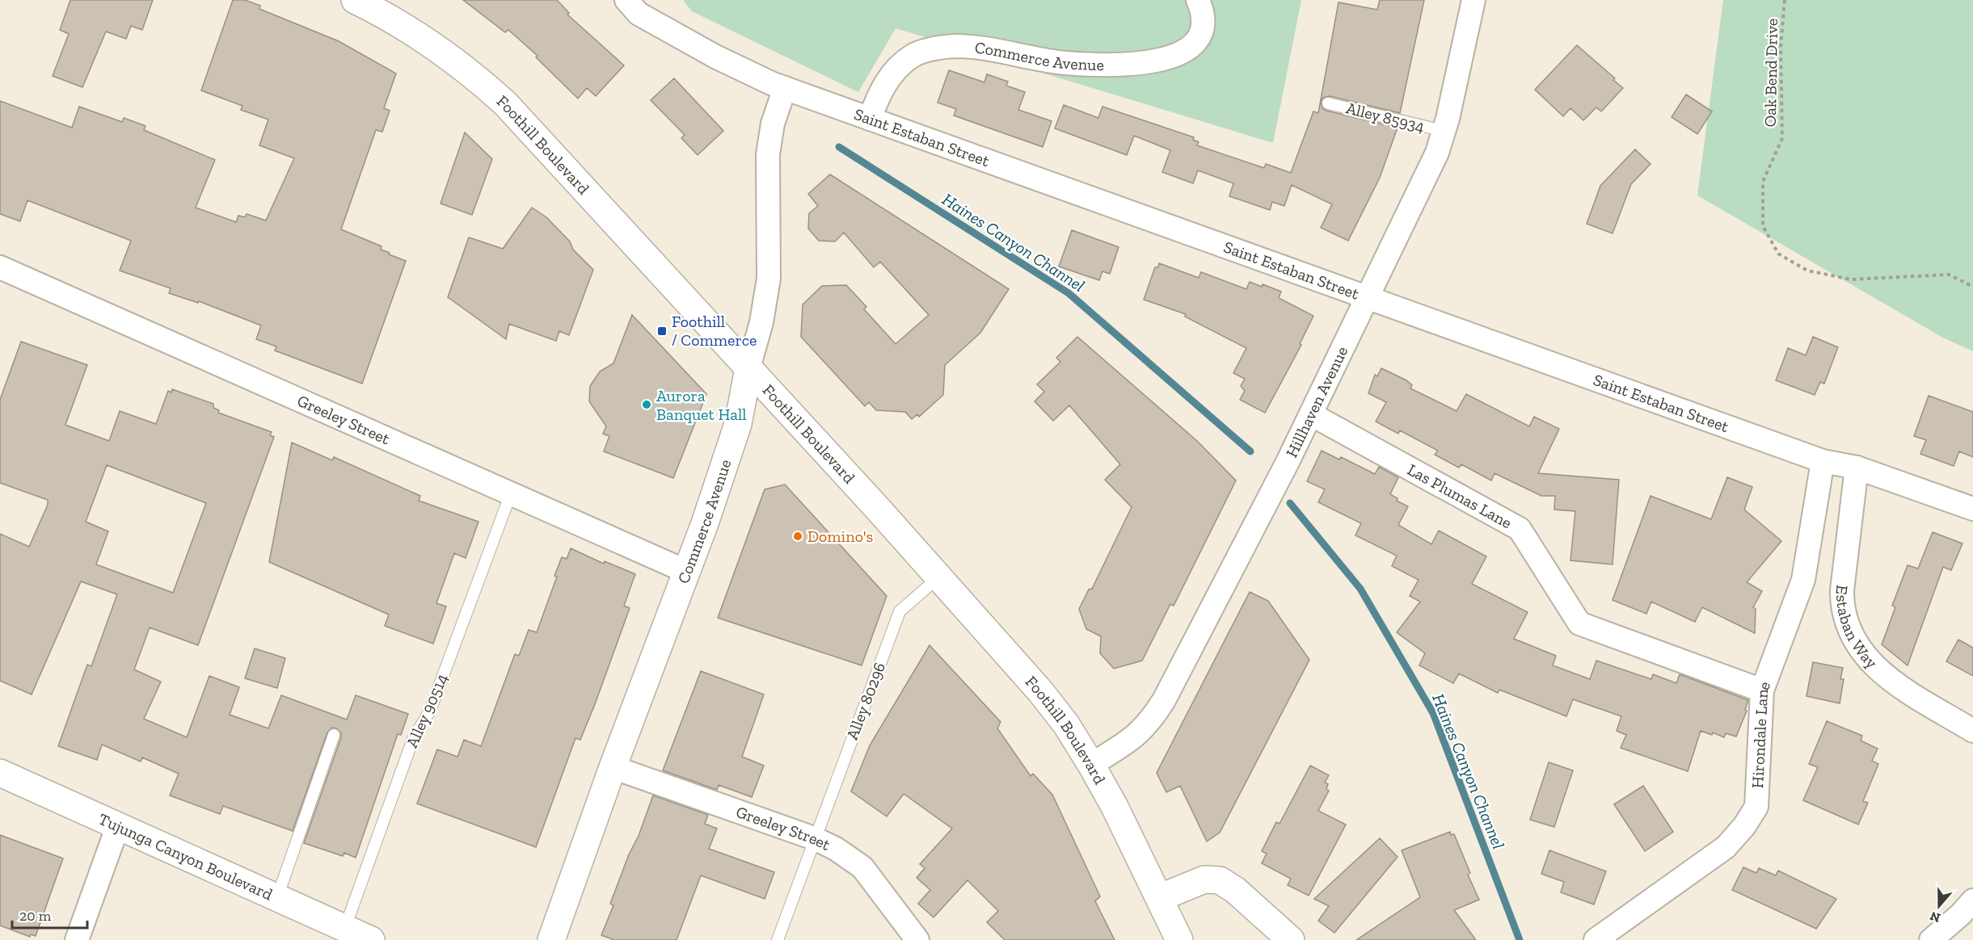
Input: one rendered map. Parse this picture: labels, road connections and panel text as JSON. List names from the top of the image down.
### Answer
{
  "streets": {
    "main road": ["Commerce Avenue", "Foothill Boulevard", "Tujunga Canyon Boulevard"],
    "street": [
      "Saint Estaban Street",
      "Hillhaven Avenue",
      "Greeley Street",
      "Las Plumas Lane",
      "Estaban Way",
      "Hirondale Lane"
    ],
    "lane": ["Alley 85934", "Alley 80296", "Alley 90514"],
    "path": ["Oak Bend Drive"]
  },
  "crossings": [
    ["Commerce Avenue", "Saint Estaban Street"],
    ["Commerce Avenue", "Foothill Boulevard"],
    ["Commerce Avenue", "Greeley Street"],
    ["Alley 85934", "Hillhaven Avenue"],
    ["Saint Estaban Street", "Hillhaven Avenue"],
    ["Saint Estaban Street", "Estaban Way"],
    ["Saint Estaban Street", "Hirondale Lane"],
    ["Foothill Boulevard", "Hillhaven Avenue"],
    ["Foothill Boulevard", "Alley 80296"],
    ["Hillhaven Avenue", "Las Plumas Lane"],
    ["Greeley Street", "Alley 80296"],
    ["Greeley Street", "Alley 90514"],
    ["Las Plumas Lane", "Hirondale Lane"],
    ["Alley 90514", "Tujunga Canyon Boulevard"]
  ],
  "water": ["Haines Canyon Channel"],
  "places": {
    "transit": ["Foothill / Commerce"],
    "other": ["Aurora Banquet Hall", "Domino's"]
  },
  "scale_bar": "20 m",
  "north": "bottom"
}
